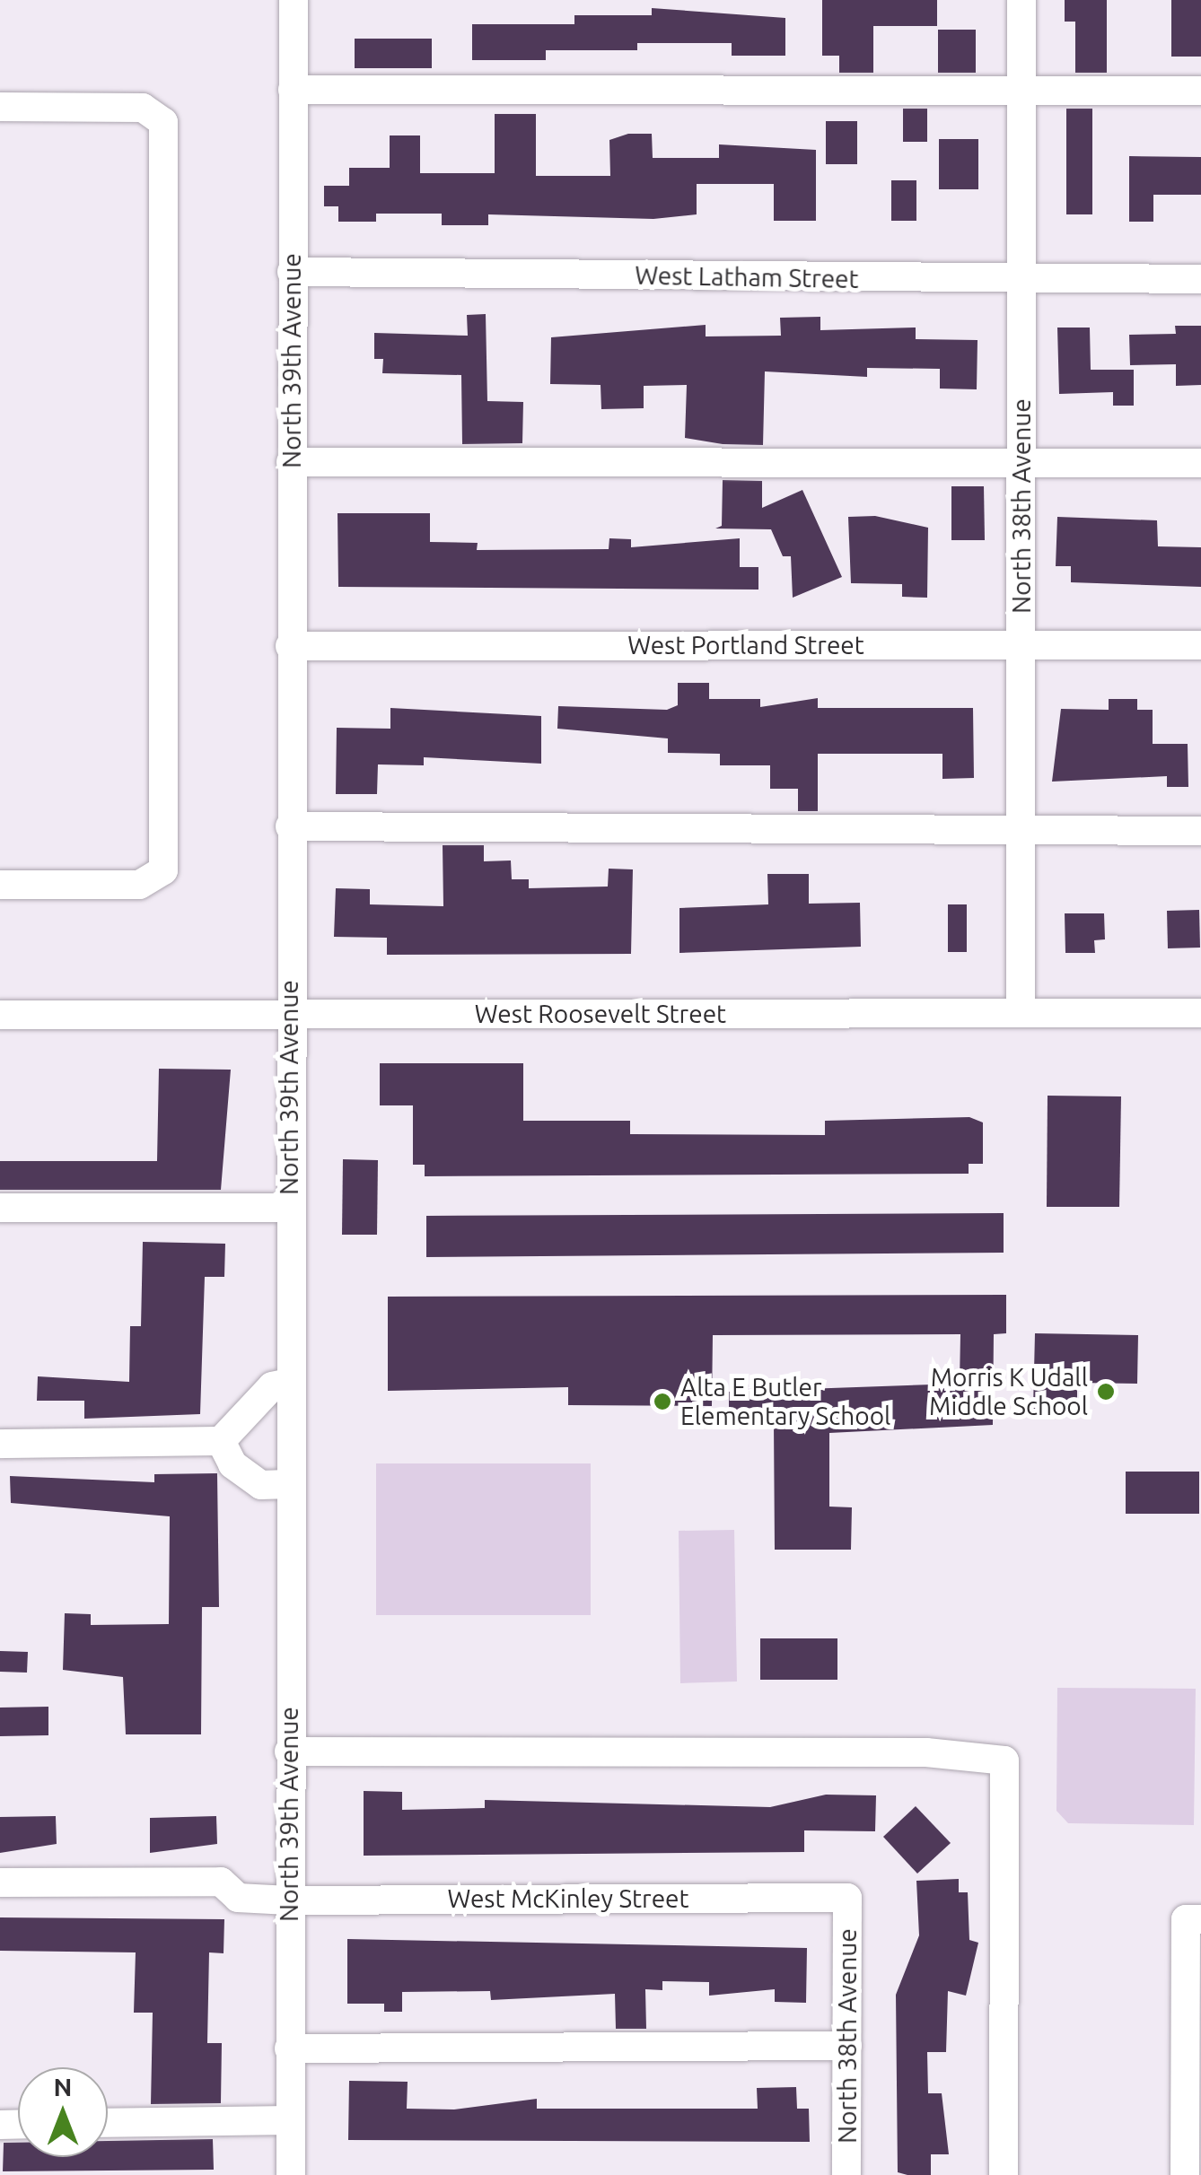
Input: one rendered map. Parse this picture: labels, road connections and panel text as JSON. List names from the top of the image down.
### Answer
{
  "streets": {
    "street": [
      "West Latham Street",
      "North 39th Avenue",
      "North 38th Avenue",
      "West Portland Street",
      "West Roosevelt Street",
      "West McKinley Street"
    ]
  },
  "crossings": [
    ["West Latham Street", "North 39th Avenue"],
    ["West Latham Street", "North 38th Avenue"],
    ["North 39th Avenue", "West Portland Street"],
    ["North 39th Avenue", "West Roosevelt Street"],
    ["North 39th Avenue", "West McKinley Street"],
    ["North 38th Avenue", "West Portland Street"],
    ["North 38th Avenue", "West Roosevelt Street"],
    ["North 38th Avenue", "West McKinley Street"]
  ],
  "places": ["Morris K Udall Middle School", "Alta E Butler Elementary School"],
  "north": "top"
}
